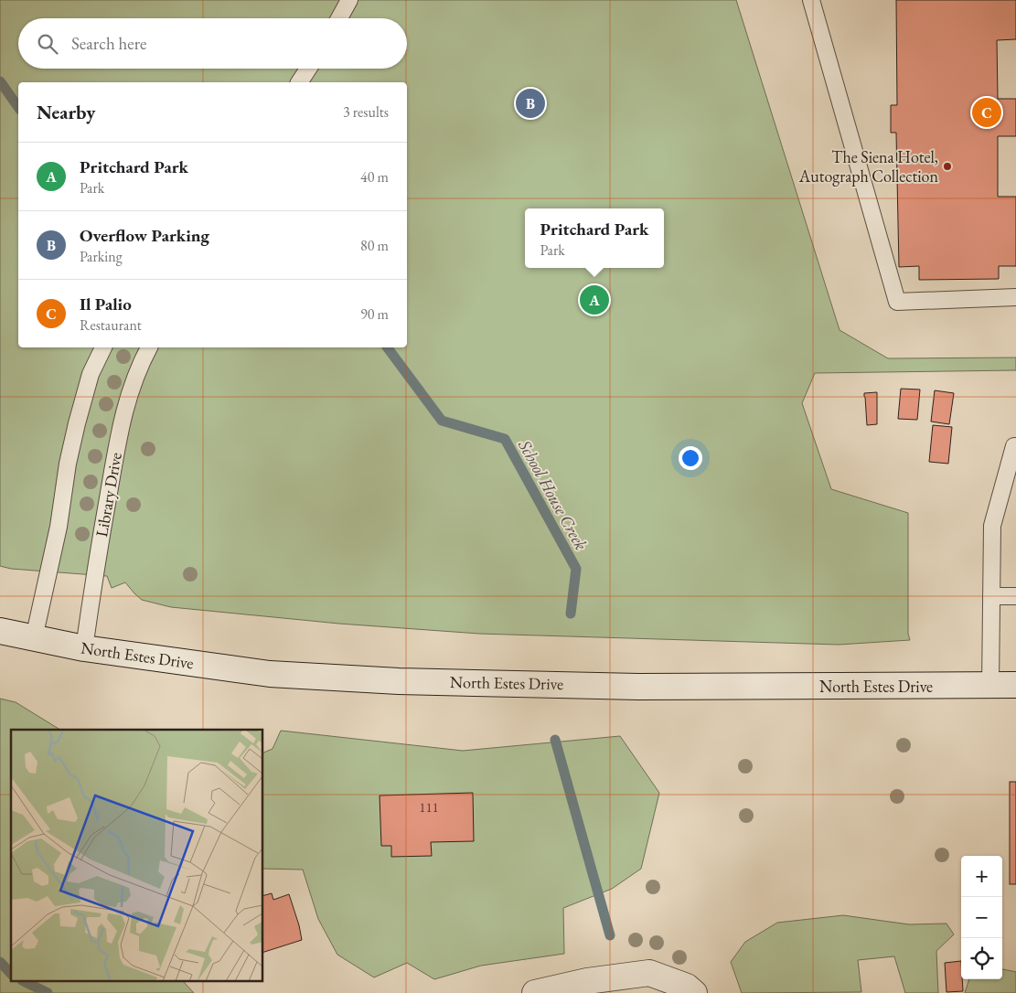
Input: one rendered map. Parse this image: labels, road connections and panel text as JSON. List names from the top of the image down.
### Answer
{
  "streets": {
    "main road": ["North Estes Drive"],
    "lane": ["Library Drive"]
  },
  "crossings": [
    ["Library Drive", "North Estes Drive"]
  ],
  "water": ["School House Creek"],
  "places": ["The Siena Hotel, Autograph Collection"],
  "house_numbers": ["111"],
  "page": {
    "search": "Search here",
    "heading": ["Nearby", "3 results"],
    "pins": ["B", "C", "A"],
    "list": [
      {
        "mark": "A",
        "name": "Pritchard Park",
        "note": "Park",
        "value": "40 m"
      },
      {
        "mark": "B",
        "name": "Overflow Parking",
        "note": "Parking",
        "value": "80 m"
      },
      {
        "mark": "C",
        "name": "Il Palio",
        "note": "Restaurant",
        "value": "90 m"
      }
    ],
    "popup": ["Pritchard Park", "Park"],
    "map_buttons": ["+", "−"]
  }
}
